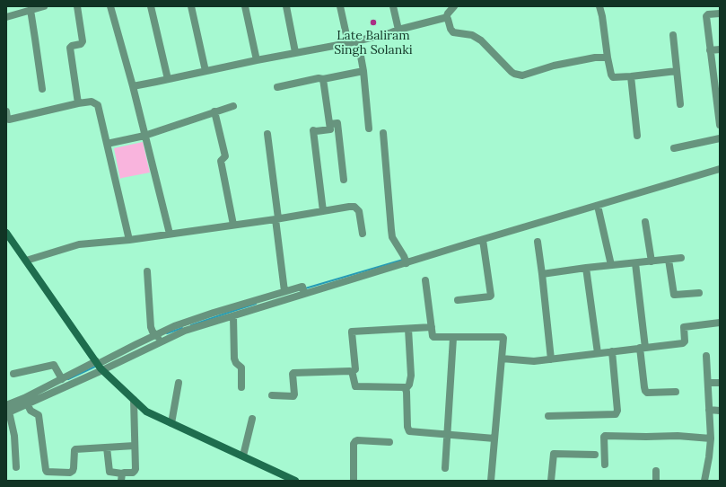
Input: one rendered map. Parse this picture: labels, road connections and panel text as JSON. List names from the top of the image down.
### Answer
{
  "places": ["Late Baliram Singh Solanki"]
}
